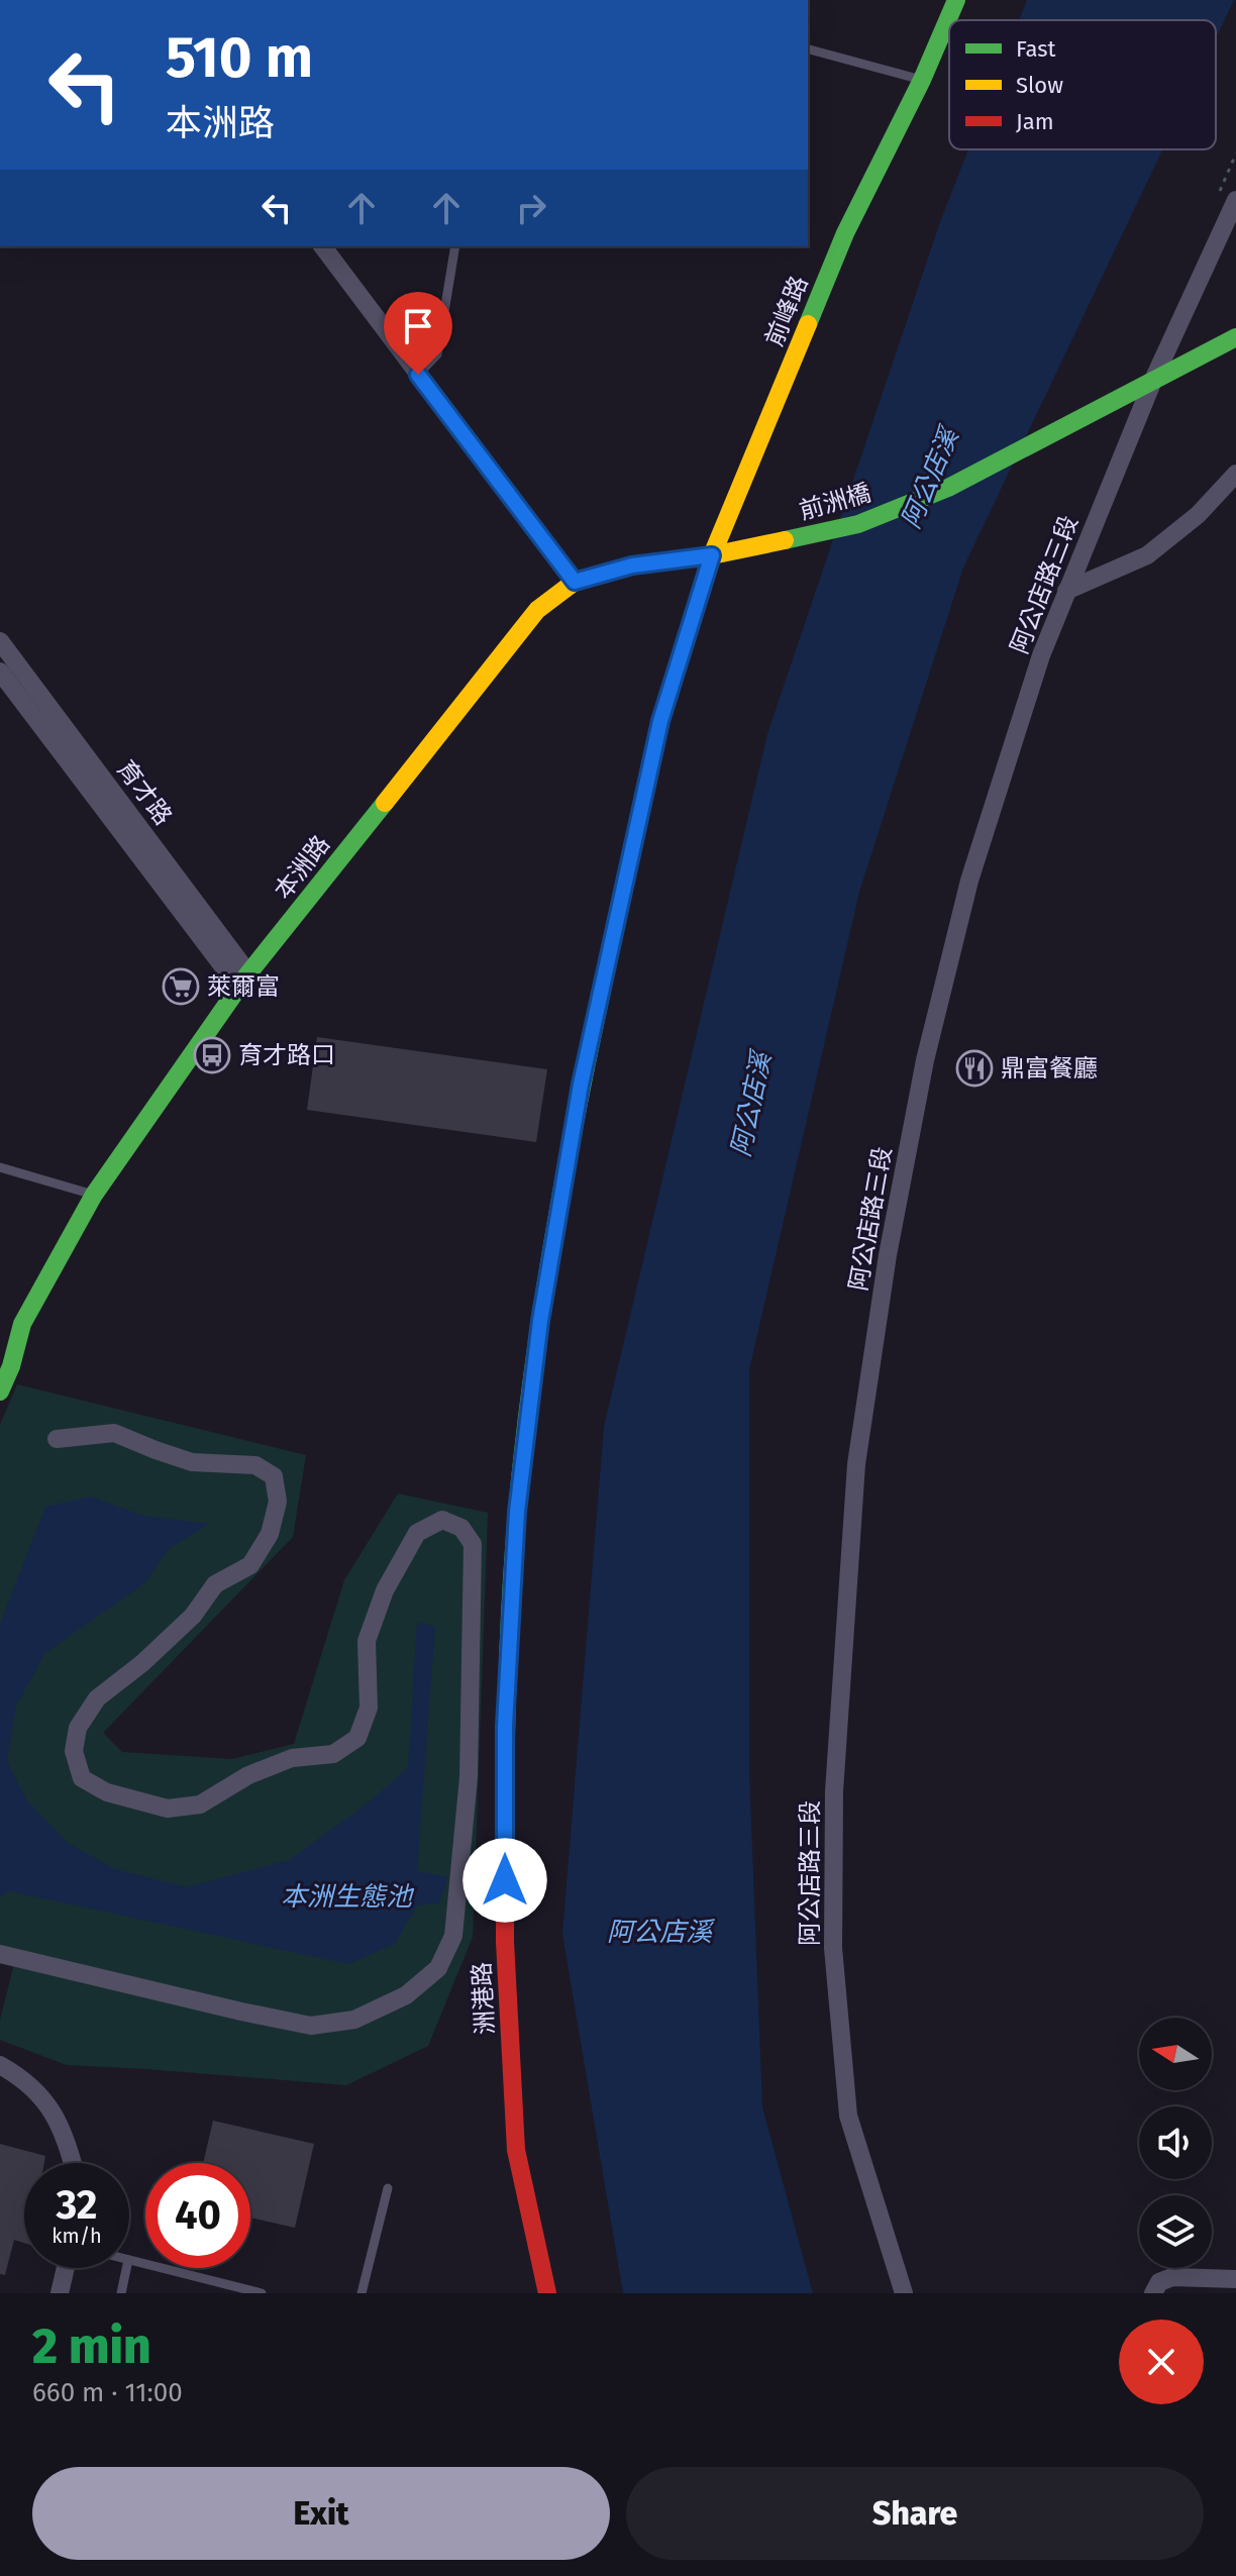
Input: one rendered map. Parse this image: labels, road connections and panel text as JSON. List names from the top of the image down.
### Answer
{
  "streets": {
    "street": [
      "前峰路",
      "前洲橋",
      "阿公店路三段",
      "育才路",
      "本洲路",
      "洲港路"
    ]
  },
  "crossings": [
    ["前峰路", "前洲橋"],
    ["前峰路", "本洲路"],
    ["前峰路", "洲港路"],
    ["前洲橋", "阿公店路三段"],
    ["前洲橋", "本洲路"],
    ["前洲橋", "洲港路"],
    ["育才路", "本洲路"],
    ["本洲路", "洲港路"]
  ],
  "water": ["阿公店溪", "本洲生態池"],
  "places": {
    "supermarket": ["萊爾富"],
    "bus stop": ["育才路口"],
    "restaurant": ["鼎富餐廳"]
  },
  "legend": ["Fast", "Slow", "Jam"],
  "north": "left",
  "page": {
    "turn": ["510 m", "本洲路"],
    "speed": "32 km/h",
    "limit": "40",
    "heading": ["2 min", "660 m · 11:00"],
    "buttons": ["Exit", "Share"]
  }
}
